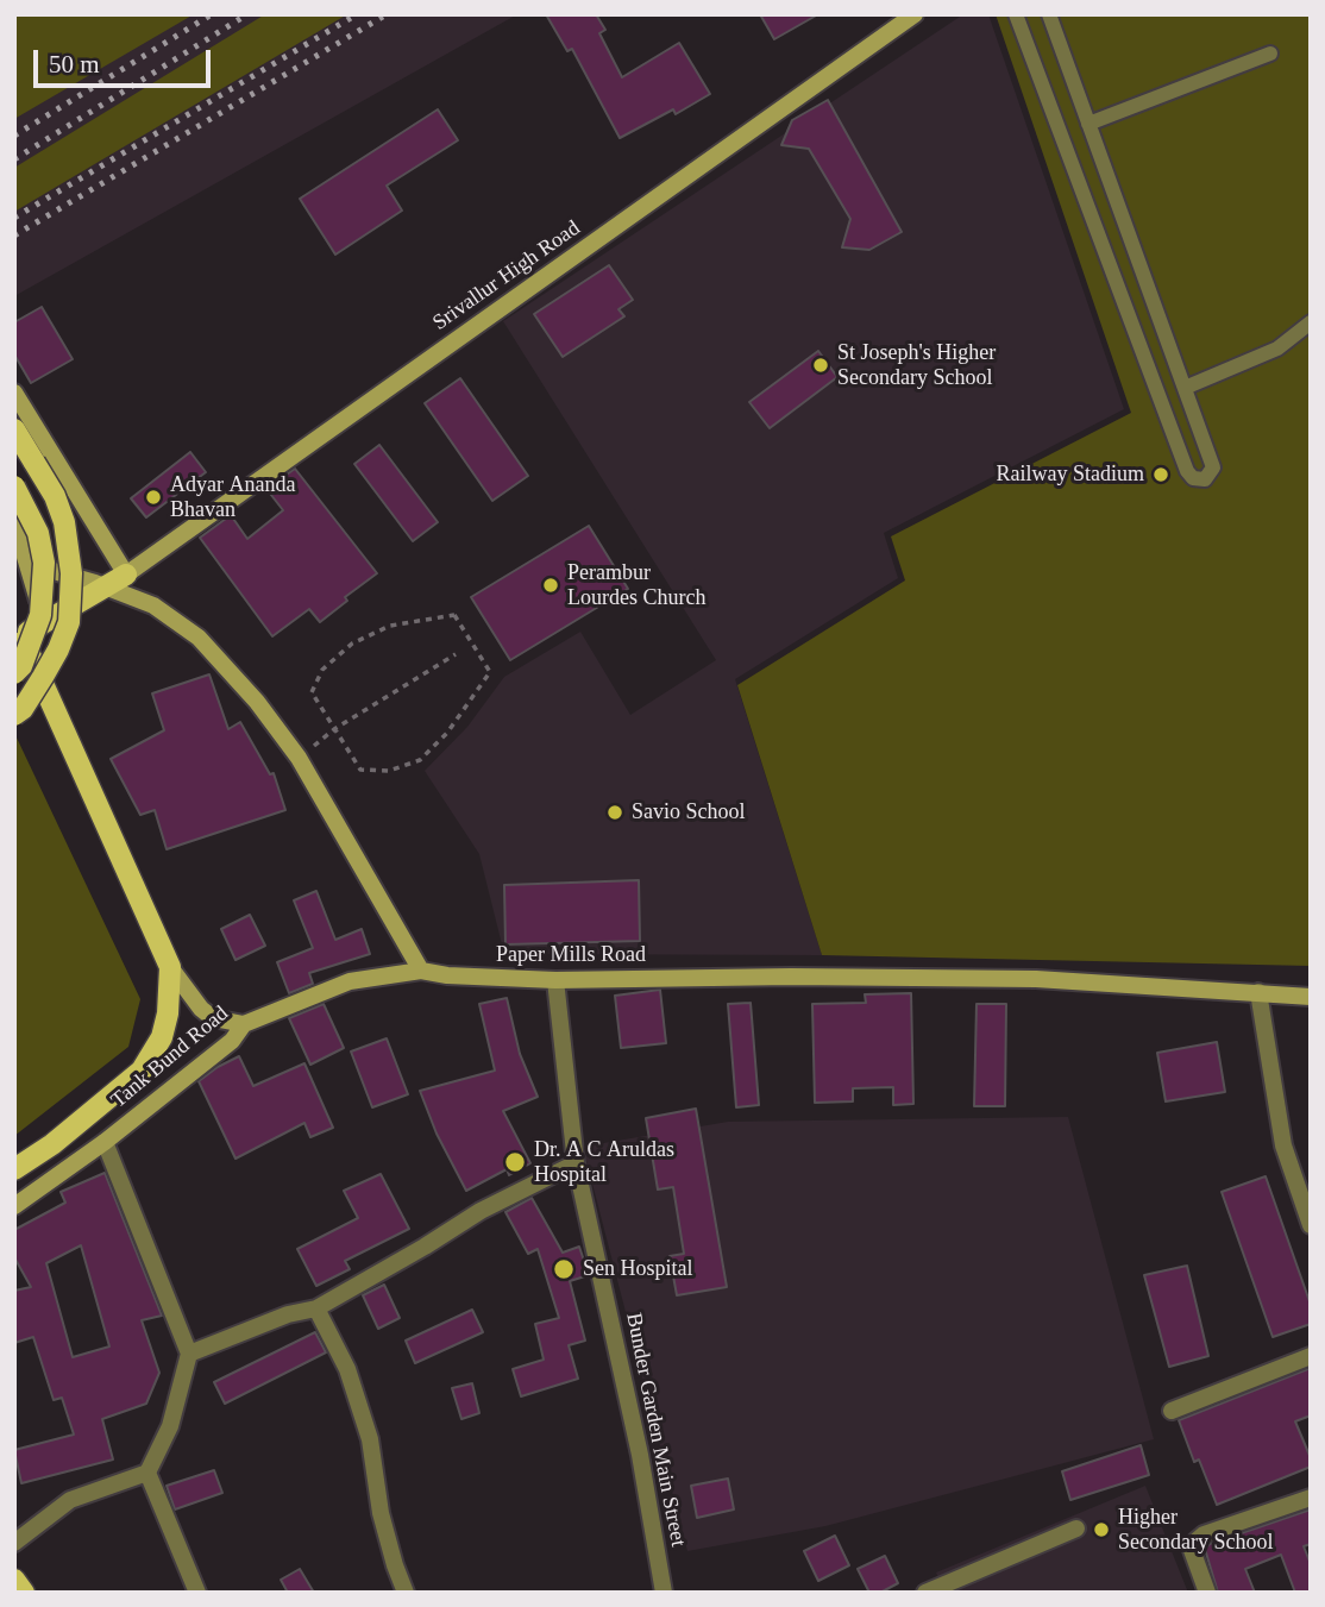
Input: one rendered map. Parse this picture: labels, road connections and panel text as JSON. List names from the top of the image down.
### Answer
{
  "streets": {
    "main road": ["Srivallur High Road", "Paper Mills Road", "Tank Bund Road"],
    "street": ["Bunder Garden Main Street"]
  },
  "crossings": [
    ["Paper Mills Road", "Tank Bund Road"],
    ["Paper Mills Road", "Bunder Garden Main Street"]
  ],
  "places": [
    "St Joseph's Higher Secondary School",
    "Railway Stadium",
    "Adyar Ananda Bhavan",
    "Perambur Lourdes Church",
    "Savio School",
    "Dr. A C Aruldas Hospital",
    "Sen Hospital",
    "Higher Secondary School"
  ],
  "scale_bar": "50 m"
}
